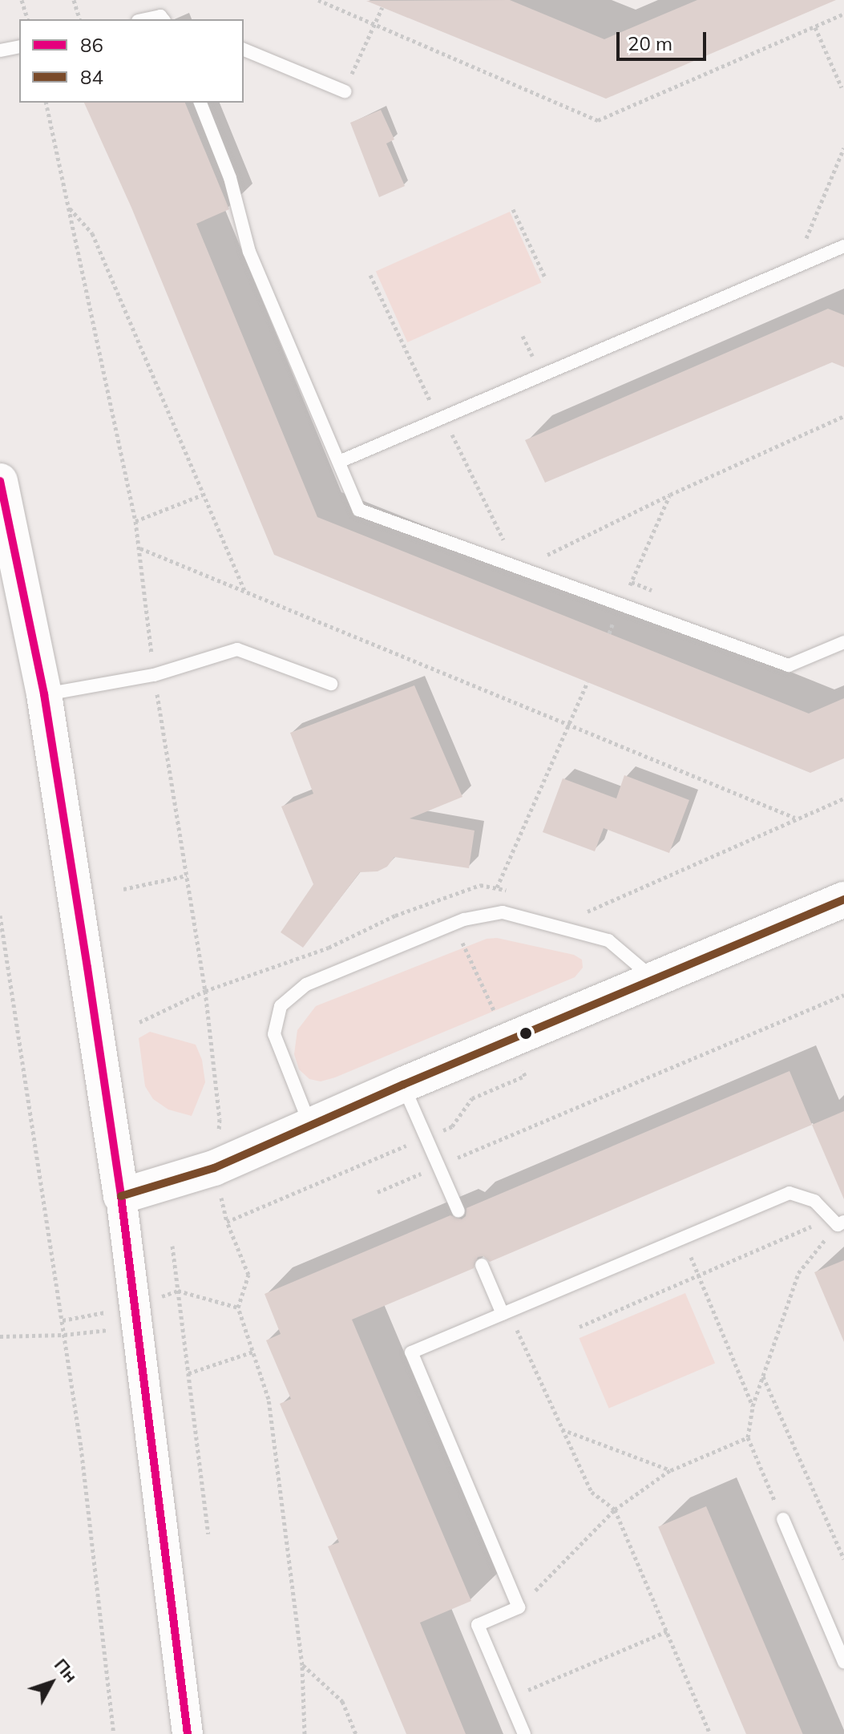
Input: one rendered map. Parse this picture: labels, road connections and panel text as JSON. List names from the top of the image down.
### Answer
{
  "lines": ["transit line 86", "transit line 84"],
  "legend": ["86", "84"],
  "scale_bar": "20 m",
  "north": "top right"
}
